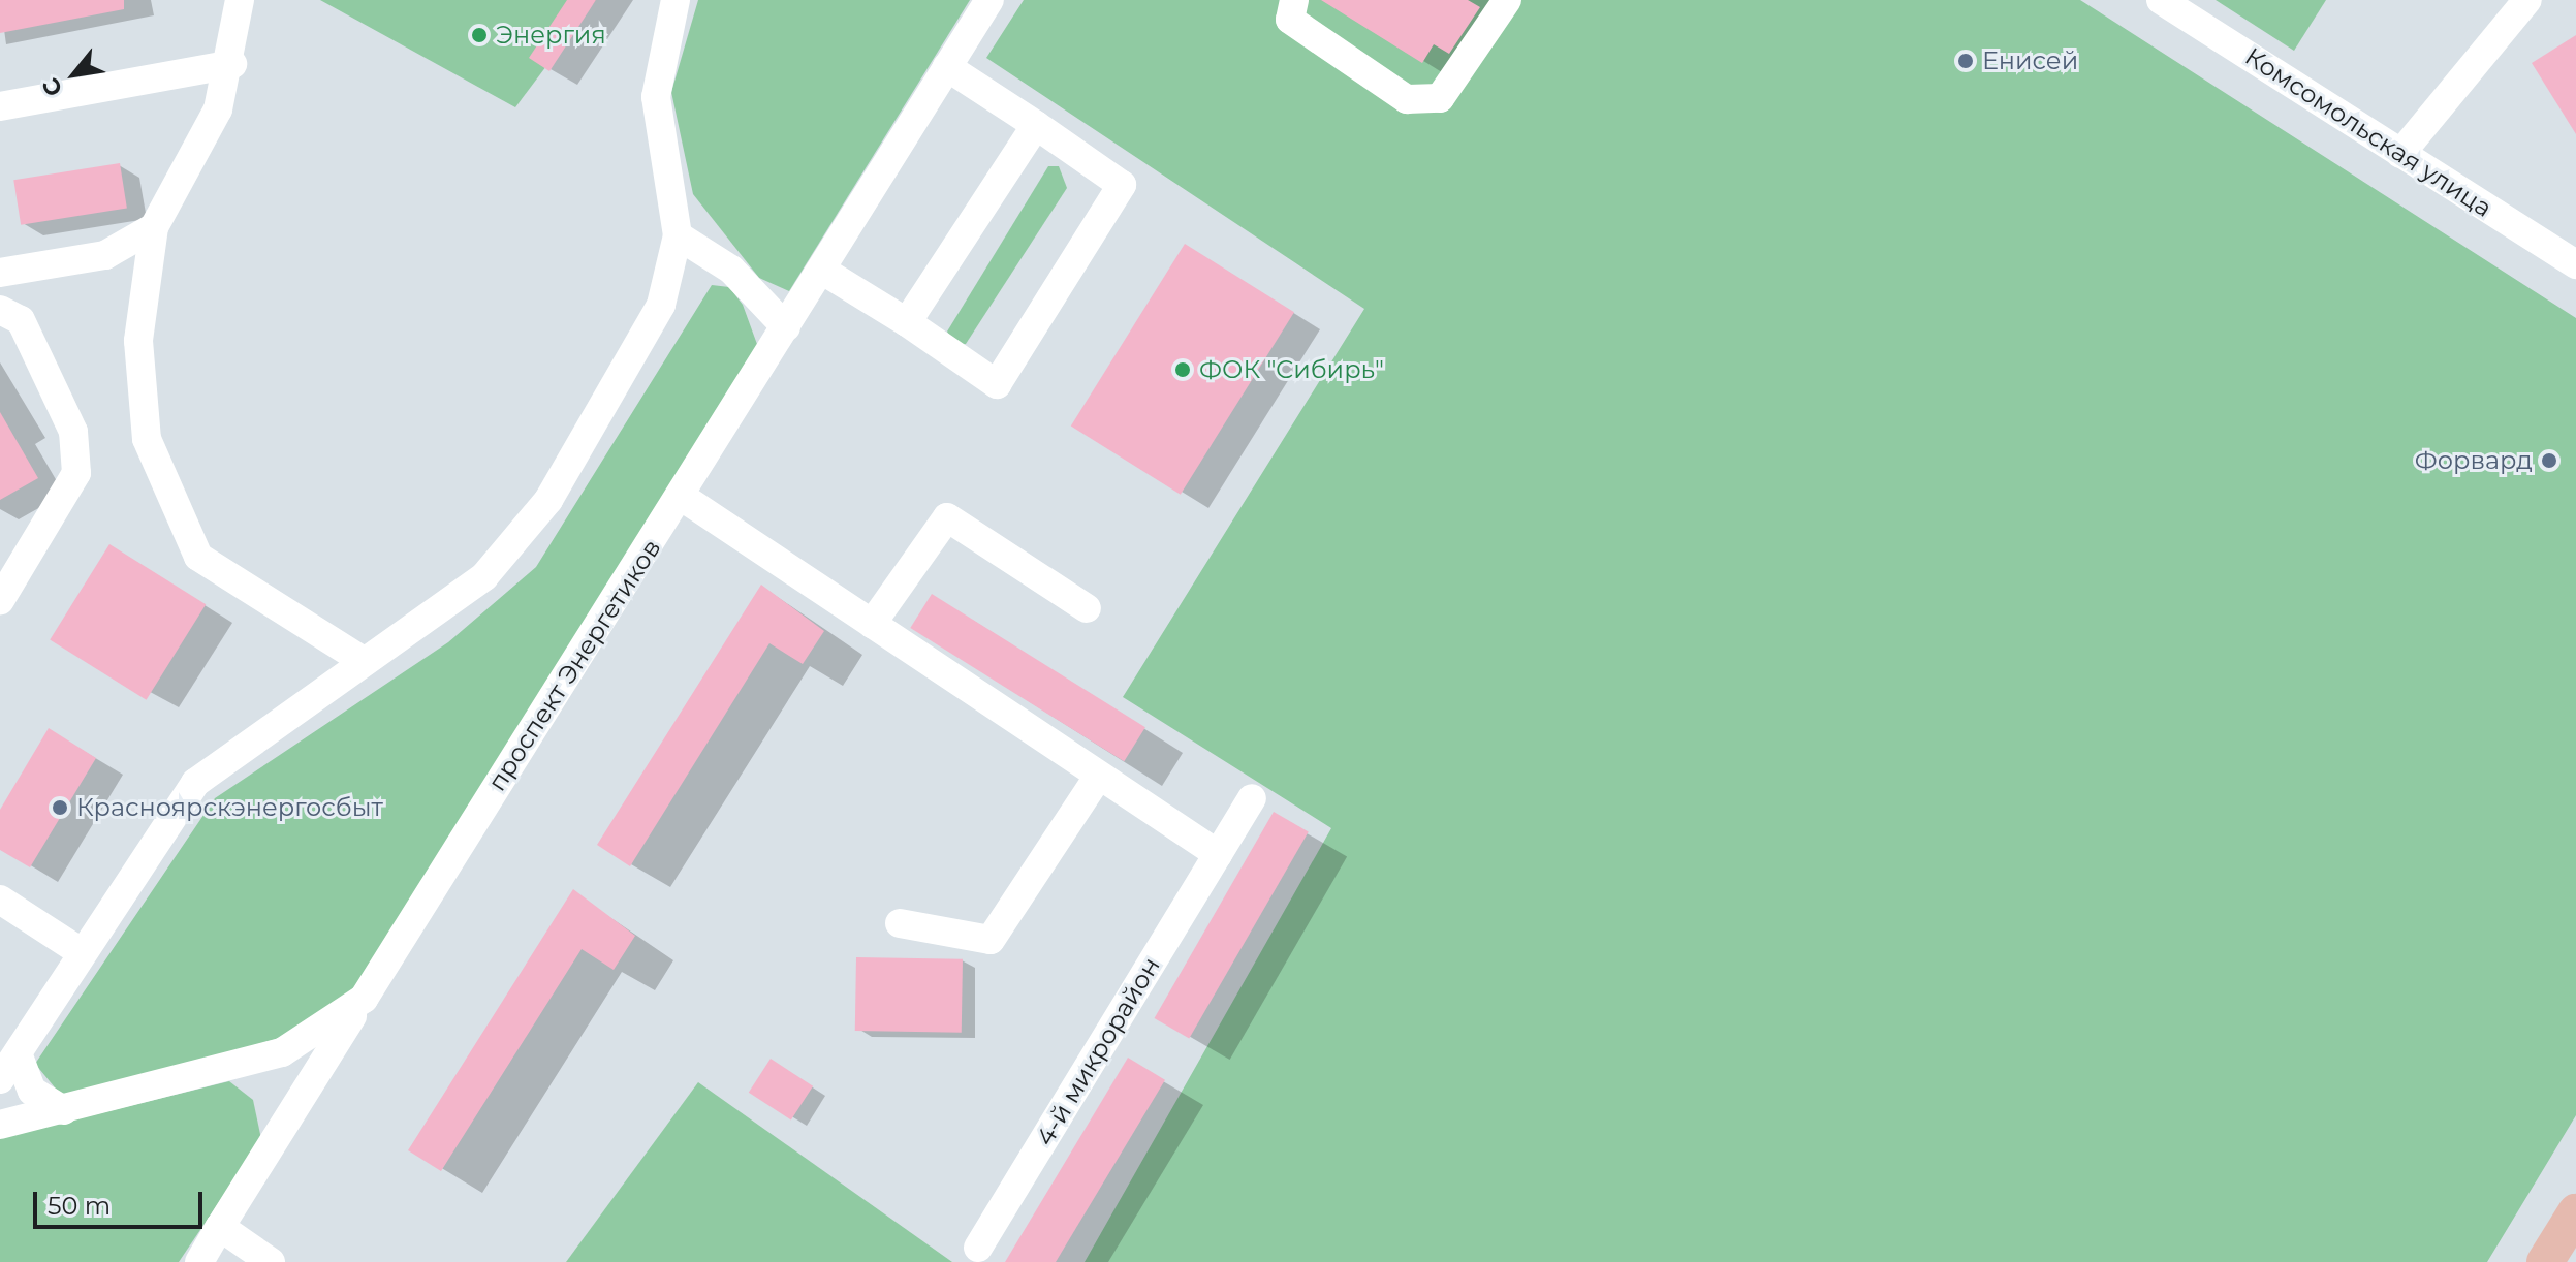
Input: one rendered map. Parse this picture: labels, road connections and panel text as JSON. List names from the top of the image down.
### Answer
{
  "streets": {
    "street": ["Комсомольская улица", "проспект Энергетиков", "4-й микрорайон"]
  },
  "places": [
    "Энергия",
    "Енисей",
    "ФОК \"Сибирь\"",
    "Форвард",
    "Красноярскэнергосбыт"
  ],
  "scale_bar": "50 m",
  "north": "bottom left"
}
